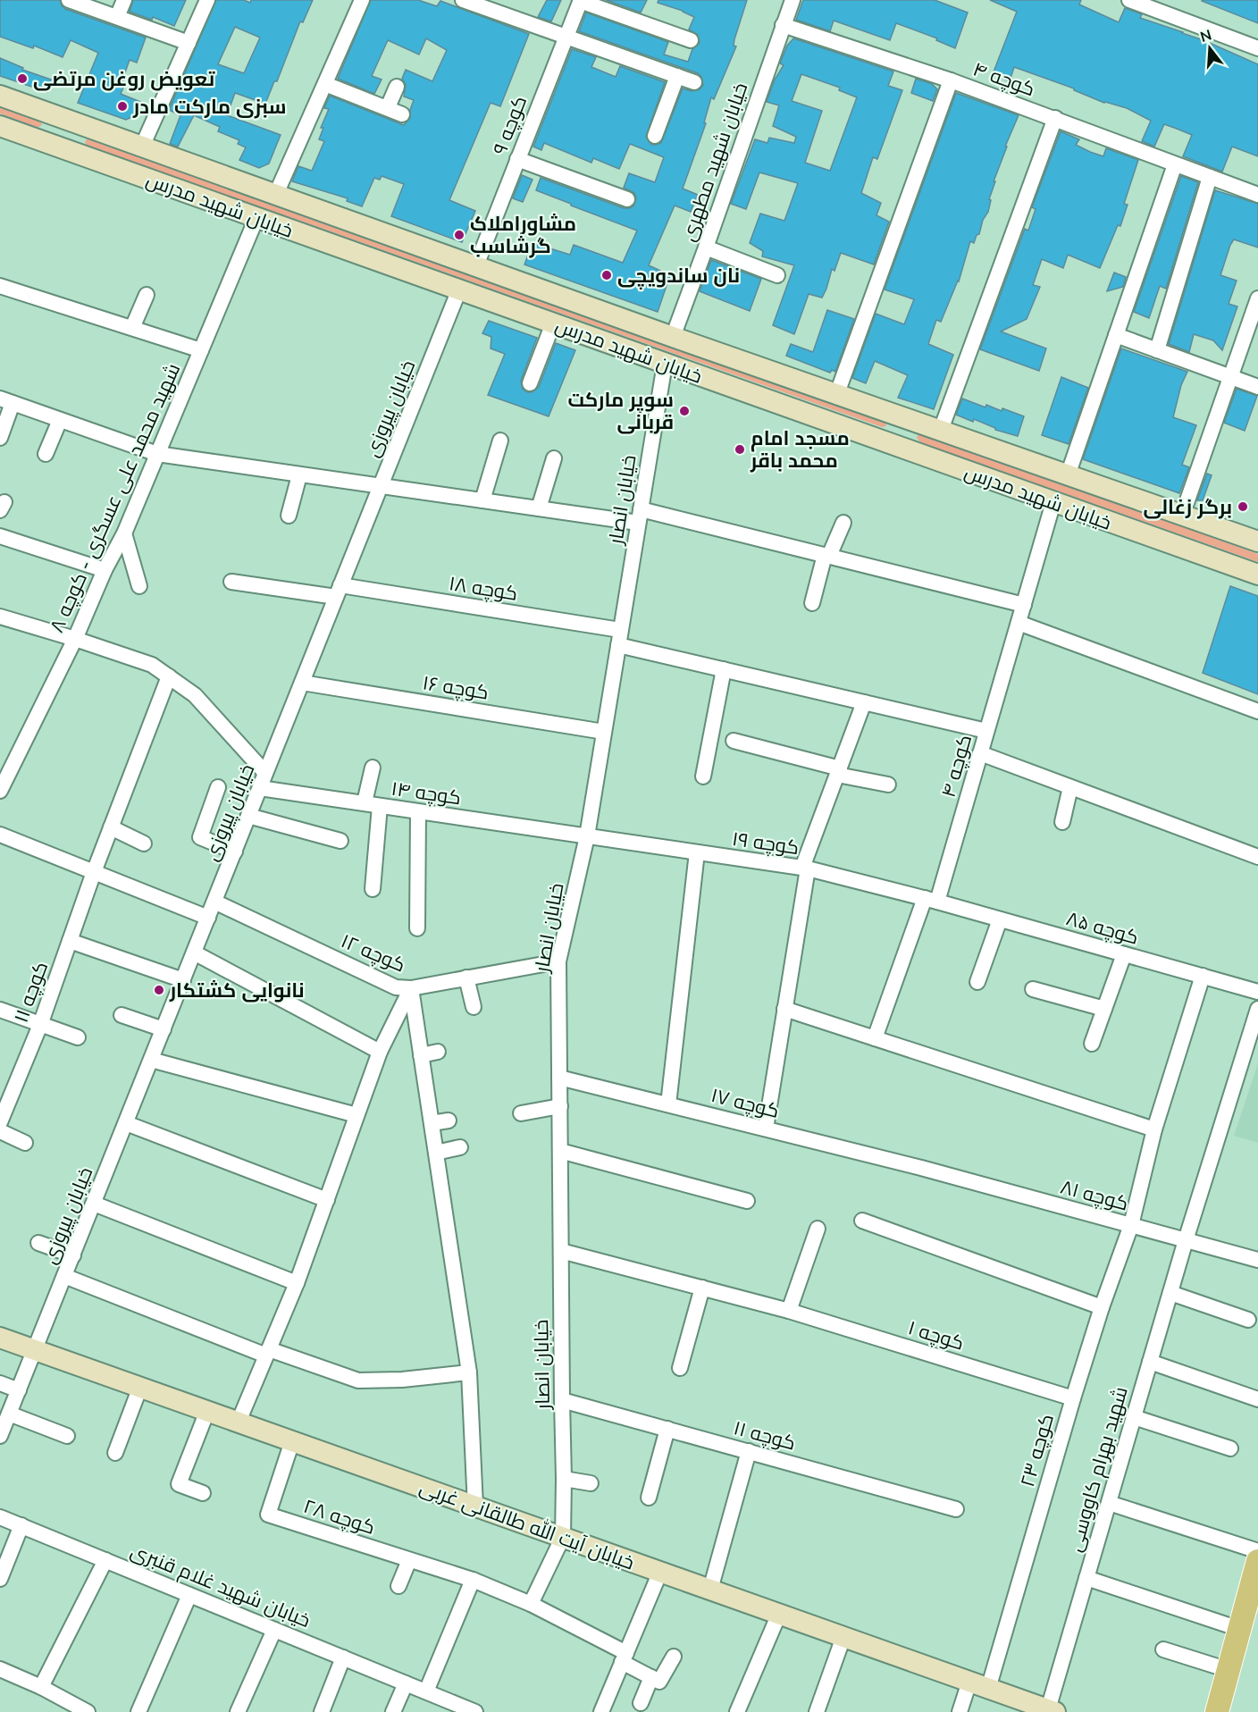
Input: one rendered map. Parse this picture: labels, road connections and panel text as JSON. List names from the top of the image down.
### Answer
{
  "streets": {
    "main road": ["خیابان شهید مدرس", "خیابان آیت الله طالقانی غربی"],
    "street": [
      "کوچه ۴",
      "کوچه ۹",
      "خیابان شهید مطهری",
      "خیابان پیروزی",
      "شهید محمد علی عسگری - کوچه ۸",
      "خیابان انصار",
      "کوچه ۱۸",
      "کوچه ۱۶",
      "کوچه ۱۴",
      "کوچه ۱۹",
      "کوچه ۸۵",
      "کوچه ۱۲",
      "کوچه ۱۱",
      "کوچه ۱۷",
      "کوچه ۸۱",
      "کوچه ۱",
      "کوچه ۲۳",
      "شهید بهرام کاووسی",
      "کوچه ۲۸",
      "خیابان شهید غلام قنبری"
    ]
  },
  "crossings": [
    ["کوچه ۴", "خیابان شهید مطهری"],
    ["کوچه ۴", "کوچه ۱۸"],
    ["کوچه ۴", "کوچه ۱۹"],
    ["کوچه ۴", "کوچه ۸۵"],
    ["کوچه ۹", "خیابان شهید مدرس"],
    ["خیابان شهید مطهری", "خیابان شهید مدرس"],
    ["خیابان شهید مدرس", "خیابان پیروزی"],
    ["خیابان شهید مدرس", "شهید محمد علی عسگری - کوچه ۸"],
    ["خیابان شهید مدرس", "خیابان انصار"],
    ["خیابان پیروزی", "کوچه ۱۸"],
    ["خیابان پیروزی", "کوچه ۱۶"],
    ["خیابان پیروزی", "کوچه ۱۴"],
    ["خیابان پیروزی", "کوچه ۱۲"],
    ["خیابان پیروزی", "خیابان آیت الله طالقانی غربی"],
    ["خیابان انصار", "کوچه ۱۸"],
    ["خیابان انصار", "کوچه ۱۶"],
    ["خیابان انصار", "کوچه ۱۴"],
    ["خیابان انصار", "کوچه ۱۹"],
    ["خیابان انصار", "کوچه ۱۲"],
    ["خیابان انصار", "کوچه ۱۱"],
    ["خیابان انصار", "کوچه ۱۷"],
    ["خیابان انصار", "کوچه ۱"],
    ["خیابان انصار", "خیابان آیت الله طالقانی غربی"],
    ["کوچه ۱۴", "کوچه ۱۹"],
    ["کوچه ۱۹", "کوچه ۸۵"],
    ["کوچه ۸۵", "کوچه ۲۳"],
    ["کوچه ۱۷", "کوچه ۸۱"],
    ["کوچه ۸۱", "کوچه ۲۳"],
    ["کوچه ۸۱", "شهید بهرام کاووسی"],
    ["کوچه ۱", "کوچه ۲۳"],
    ["کوچه ۲۳", "خیابان آیت الله طالقانی غربی"],
    ["شهید بهرام کاووسی", "خیابان آیت الله طالقانی غربی"],
    ["کوچه ۲۸", "خیابان آیت الله طالقانی غربی"]
  ],
  "places": [
    "تعویض روغن مرتضی",
    "سبزی مارکت مادر",
    "مشاوراملاک گرشاسب",
    "نان ساندویچی",
    "سوپر مارکت قربانی",
    "مسجد امام محمد باقر",
    "برگر زغالی",
    "نانوایی کشتکار"
  ],
  "north": "top"
}
